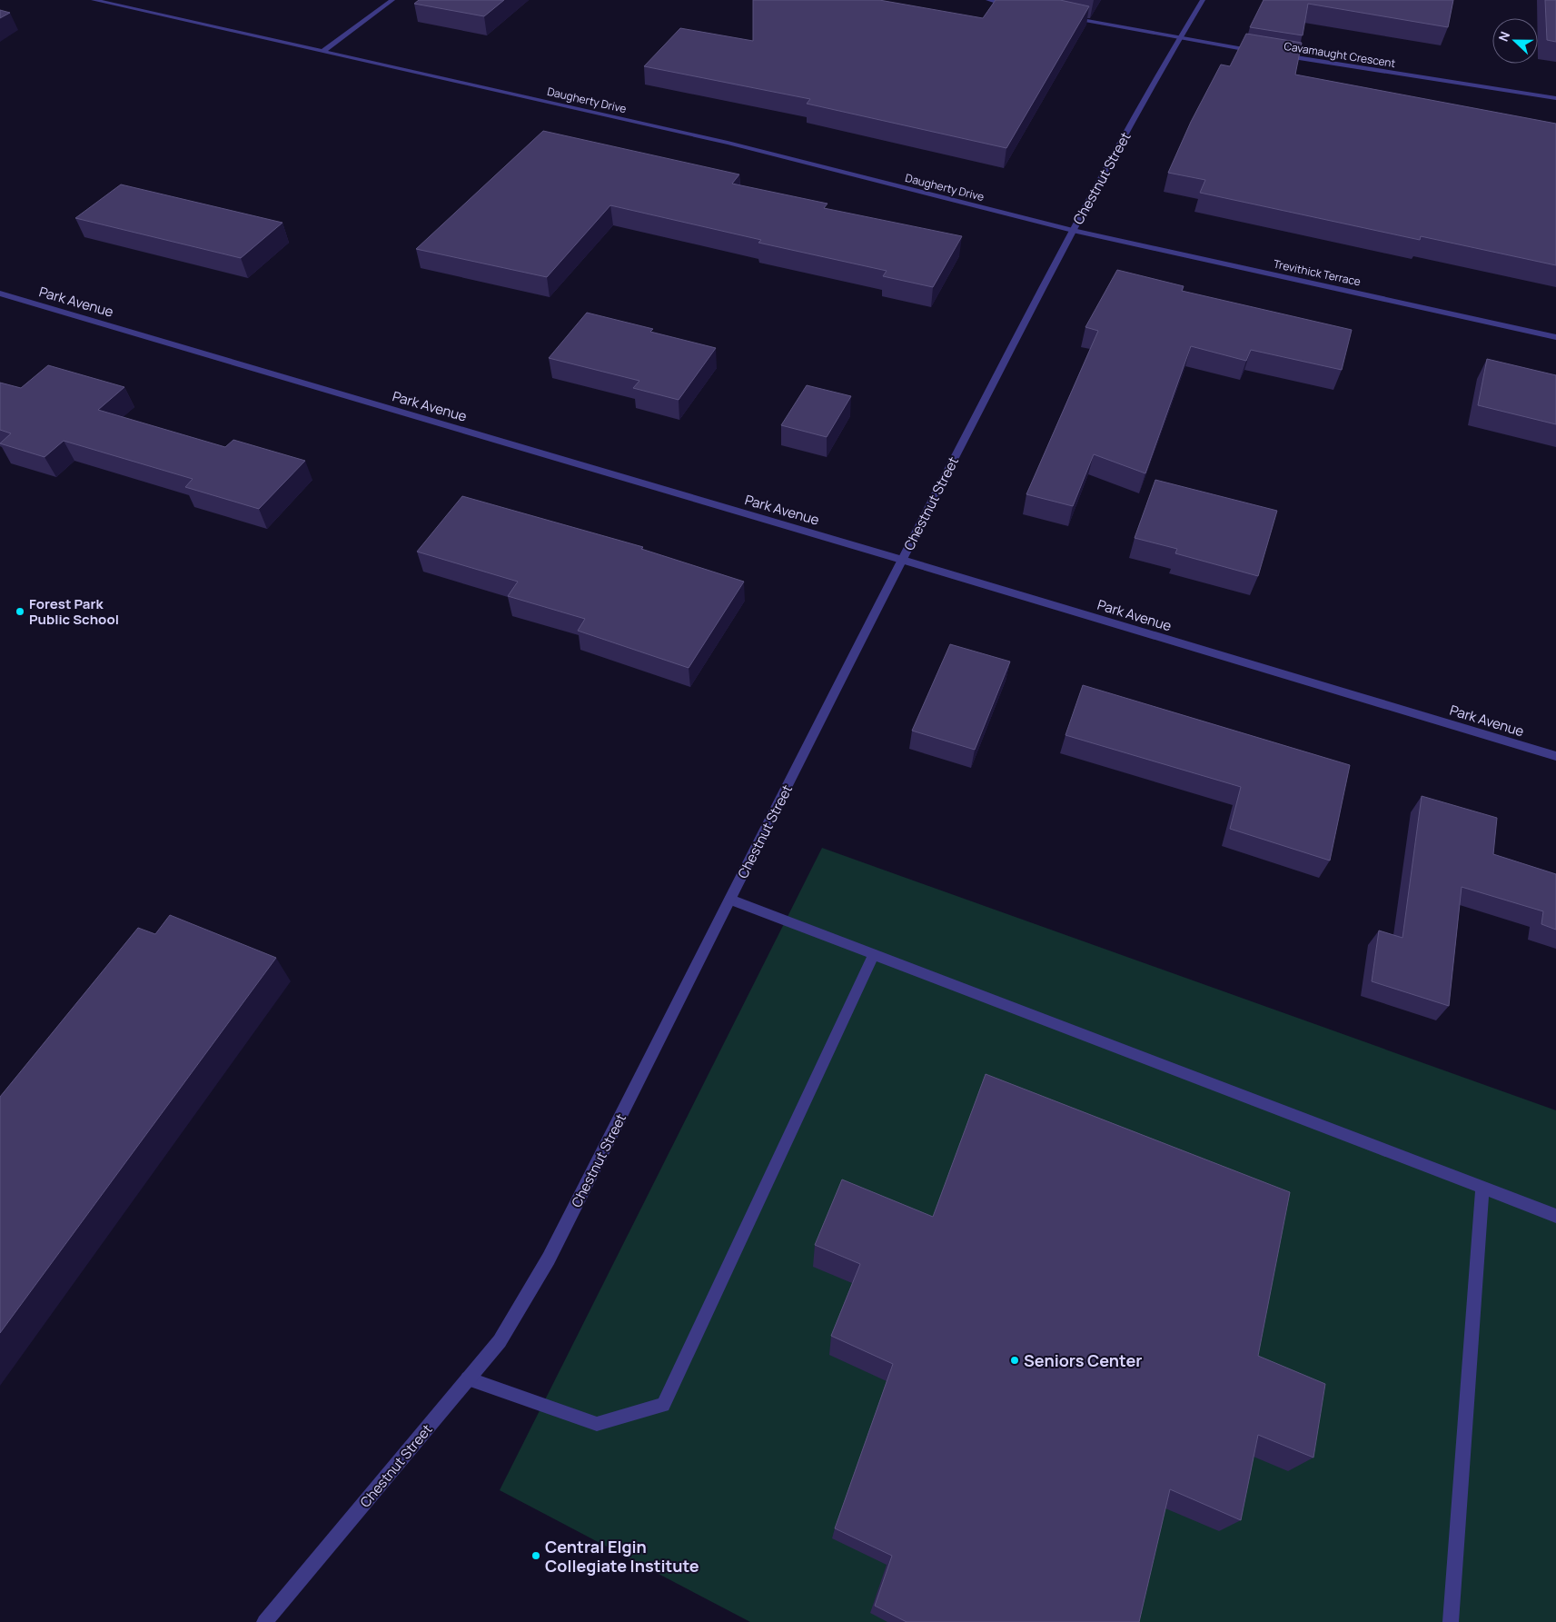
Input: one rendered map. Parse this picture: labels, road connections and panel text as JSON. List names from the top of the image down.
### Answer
{
  "streets": {
    "street": [
      "Cavamaught Crescent",
      "Daugherty Drive",
      "Chestnut Street",
      "Trevithick Terrace",
      "Park Avenue"
    ]
  },
  "crossings": [
    ["Cavamaught Crescent", "Chestnut Street"],
    ["Daugherty Drive", "Chestnut Street"],
    ["Daugherty Drive", "Trevithick Terrace"],
    ["Chestnut Street", "Trevithick Terrace"],
    ["Chestnut Street", "Park Avenue"]
  ],
  "places": ["Forest Park Public School", "Seniors Center", "Central Elgin Collegiate Institute"],
  "north": "left"
}
